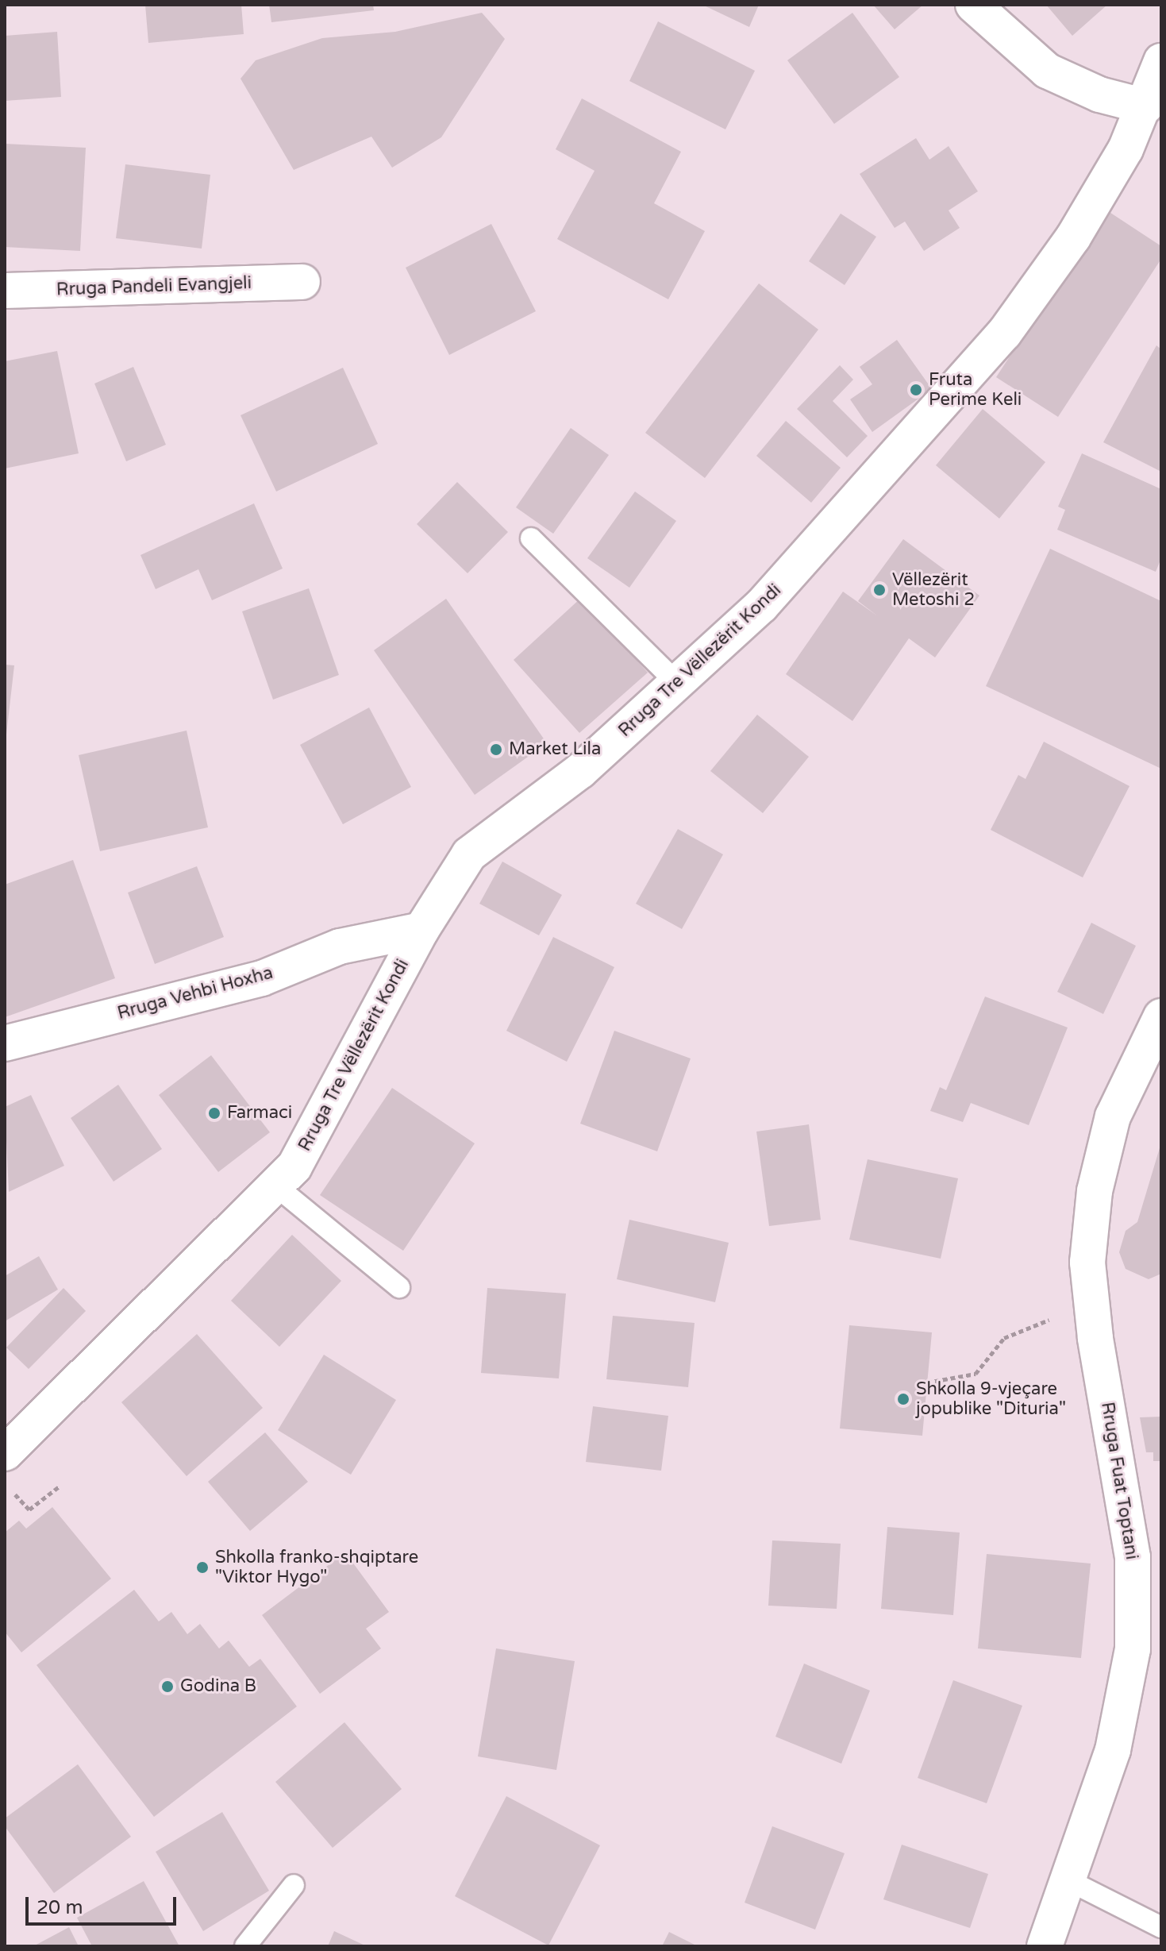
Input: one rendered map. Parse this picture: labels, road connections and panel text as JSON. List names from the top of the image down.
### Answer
{
  "streets": {
    "street": [
      "Rruga Pandeli Evangjeli",
      "Rruga Tre Vëllezërit Kondi",
      "Rruga Vehbi Hoxha",
      "Rruga Fuat Toptani"
    ]
  },
  "crossings": [
    ["Rruga Tre Vëllezërit Kondi", "Rruga Vehbi Hoxha"]
  ],
  "places": [
    "Fruta Perime Keli",
    "Vëllezërit Metoshi 2",
    "Market Lila",
    "Farmaci",
    "Shkolla 9-vjeçare jopublike \"Dituria\"",
    "Shkolla franko-shqiptare \"Viktor Hygo\"",
    "Godina B"
  ],
  "scale_bar": "20 m"
}
